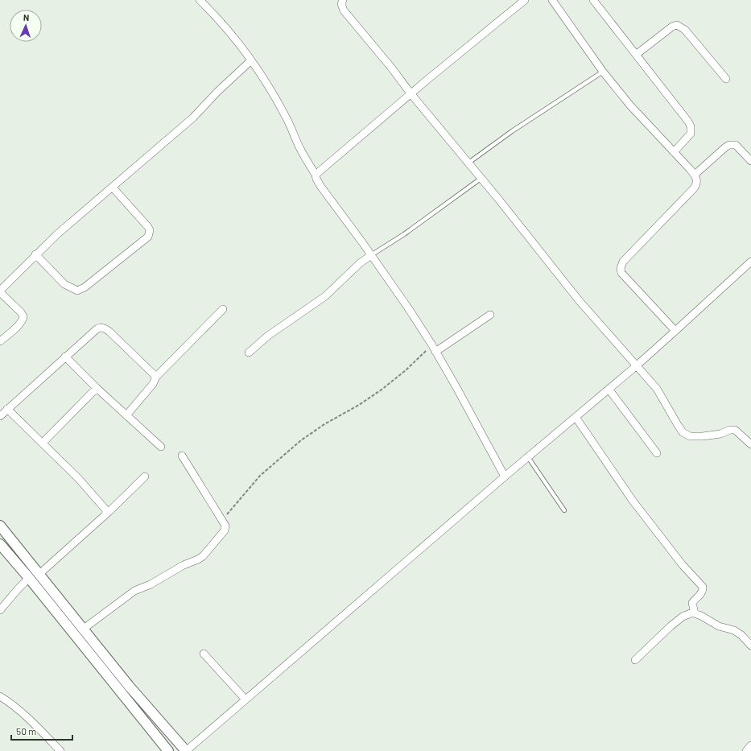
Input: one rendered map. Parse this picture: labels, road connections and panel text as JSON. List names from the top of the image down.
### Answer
{
  "scale_bar": "50 m",
  "north": "top"
}
